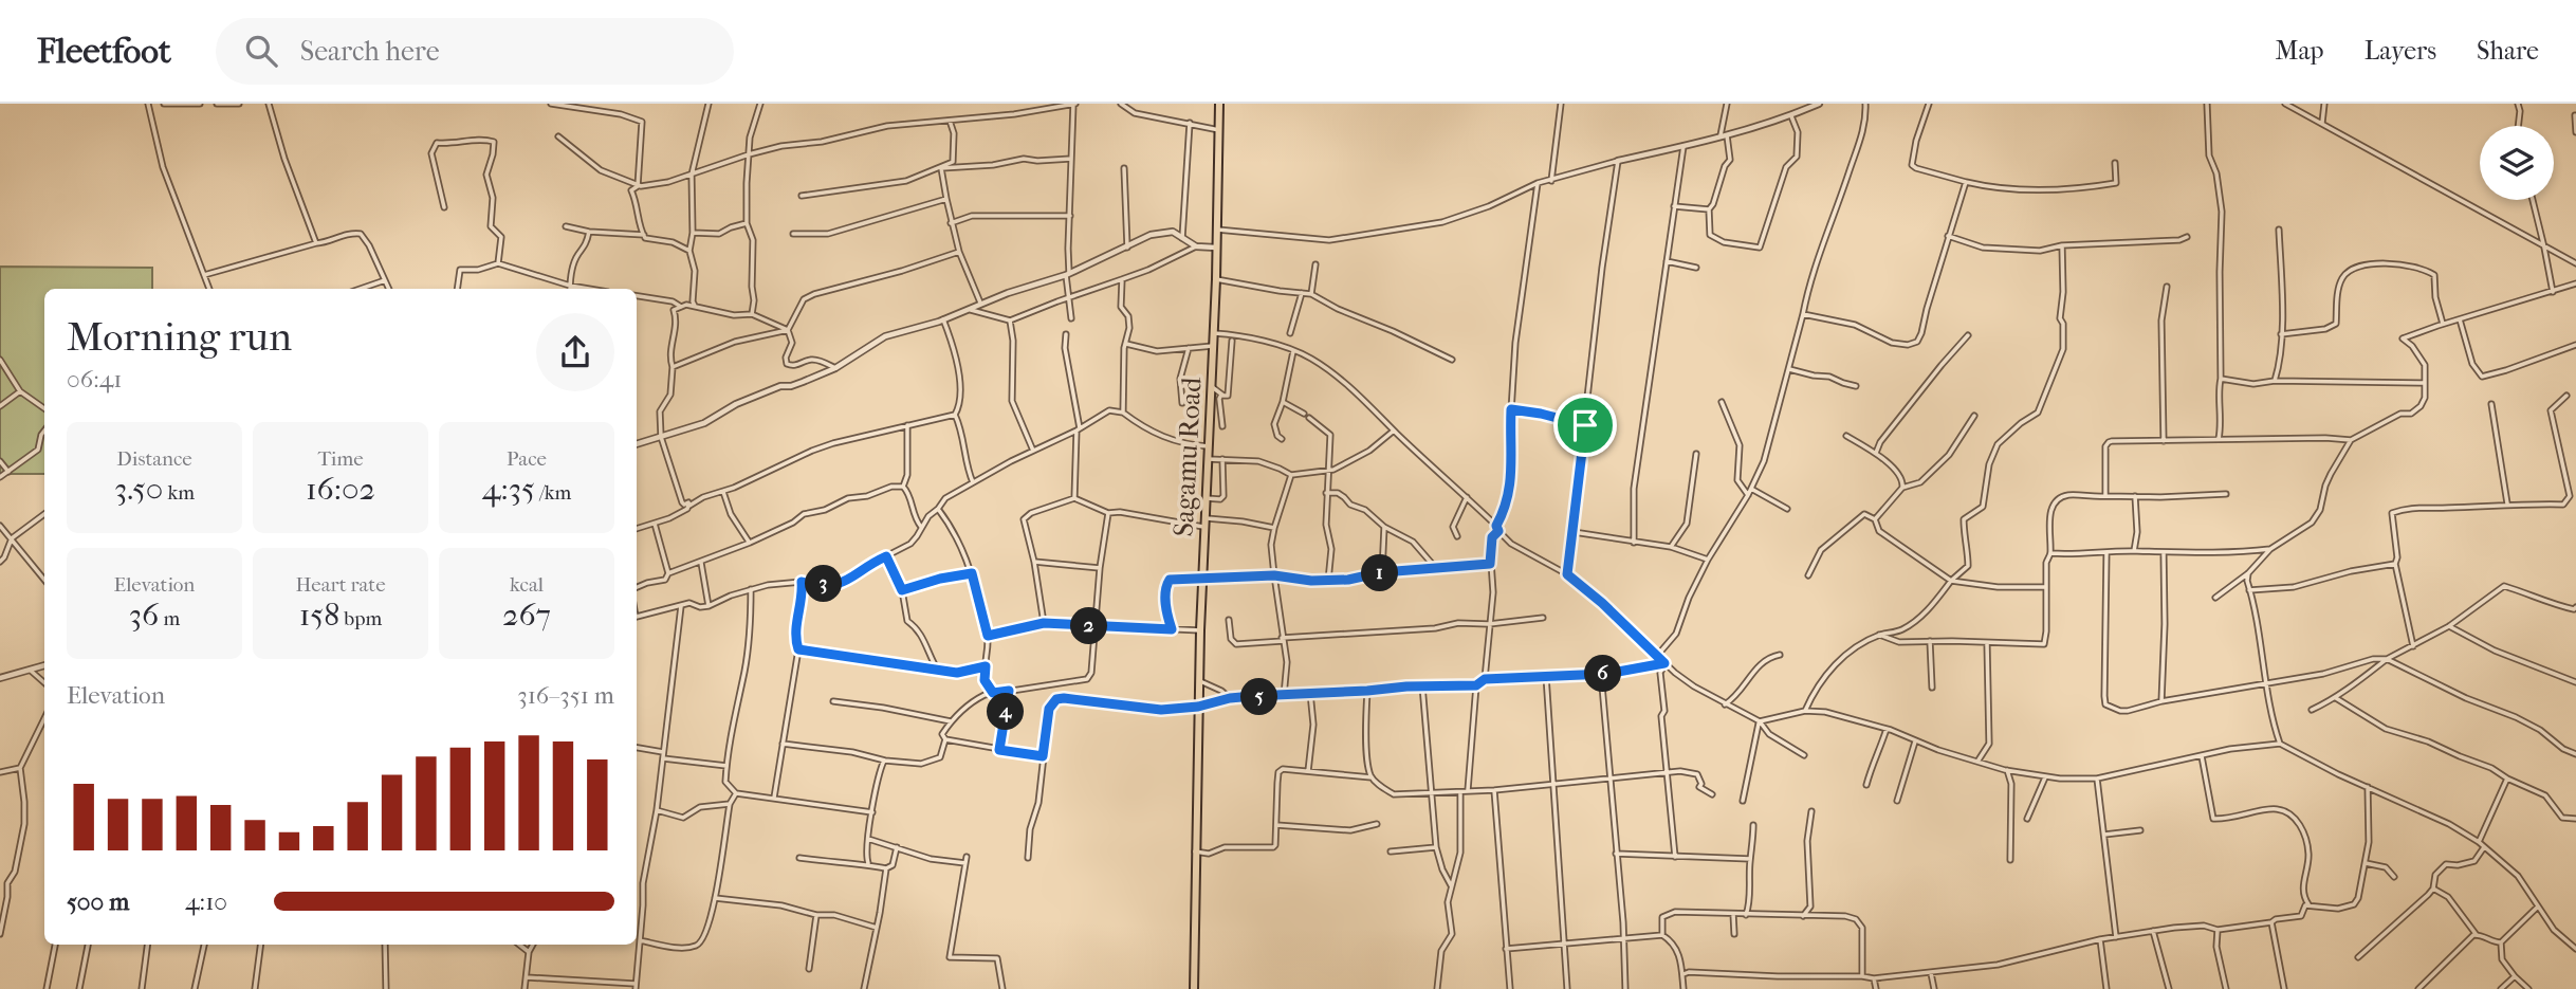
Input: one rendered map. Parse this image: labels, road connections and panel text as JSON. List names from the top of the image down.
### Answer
{
  "streets": {
    "highway": ["Sagamu Road"]
  },
  "page": {
    "header": "Fleetfoot",
    "search": "Search here",
    "nav": ["Map", "Layers", "Share"],
    "heading": ["Morning run", "06:41"],
    "stats": [
      ["Distance", "3.50 km"],
      ["Time", "16:02"],
      ["Pace", "4:35 /km"],
      ["Elevation", "36 m"],
      ["Heart rate", "158 bpm"],
      ["kcal", "267"]
    ],
    "pins": [
      "1",
      "3",
      "2",
      "6",
      "5",
      "4"
    ],
    "chart": ["Elevation", "316–351 m"],
    "list": [
      {
        "name": "500 m",
        "note": "4:10"
      }
    ]
  }
}
